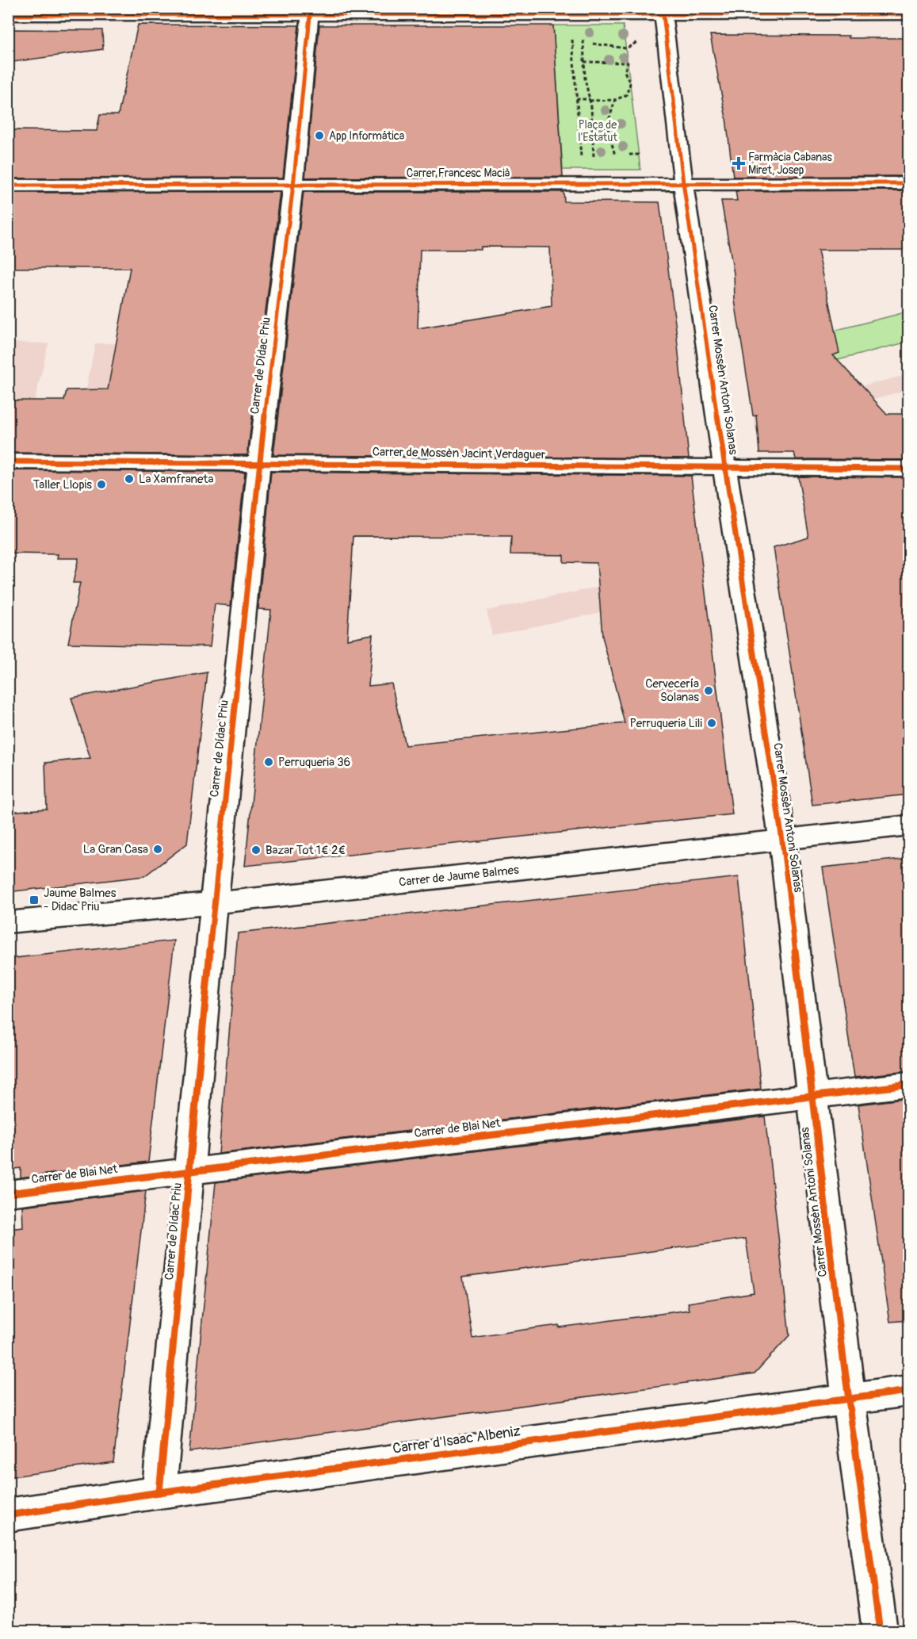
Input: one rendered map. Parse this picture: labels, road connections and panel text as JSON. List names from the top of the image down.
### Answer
{
  "streets": {
    "street": [
      "Carrer Francesc Macià",
      "Carrer de Dídac Priu",
      "Carrer Mossèn Antoni Solanas",
      "Carrer de Mossèn Jacint Verdaguer",
      "Carrer de Jaume Balmes",
      "Carrer de Blai Net",
      "Carrer d'Isaac Albeniz"
    ]
  },
  "crossings": [
    ["Carrer Francesc Macià", "Carrer de Dídac Priu"],
    ["Carrer Francesc Macià", "Carrer Mossèn Antoni Solanas"],
    ["Carrer de Dídac Priu", "Carrer de Mossèn Jacint Verdaguer"],
    ["Carrer de Dídac Priu", "Carrer de Jaume Balmes"],
    ["Carrer de Dídac Priu", "Carrer de Blai Net"],
    ["Carrer de Dídac Priu", "Carrer d'Isaac Albeniz"],
    ["Carrer Mossèn Antoni Solanas", "Carrer de Mossèn Jacint Verdaguer"],
    ["Carrer Mossèn Antoni Solanas", "Carrer de Jaume Balmes"],
    ["Carrer Mossèn Antoni Solanas", "Carrer de Blai Net"],
    ["Carrer Mossèn Antoni Solanas", "Carrer d'Isaac Albeniz"]
  ],
  "parks": ["Plaça de l'Estatut"],
  "places": {
    "other": [
      "App Informática",
      "La Xamfraneta",
      "Taller Llopis",
      "Cervecería Solanas",
      "Perruqueria Lili",
      "Perruqueria 36",
      "La Gran Casa",
      "Bazar Tot 1€ 2€"
    ],
    "health": ["Farmàcia Cabanas Miret, Josep"],
    "transit": ["Jaume Balmes - Didac Priu"]
  }
}
